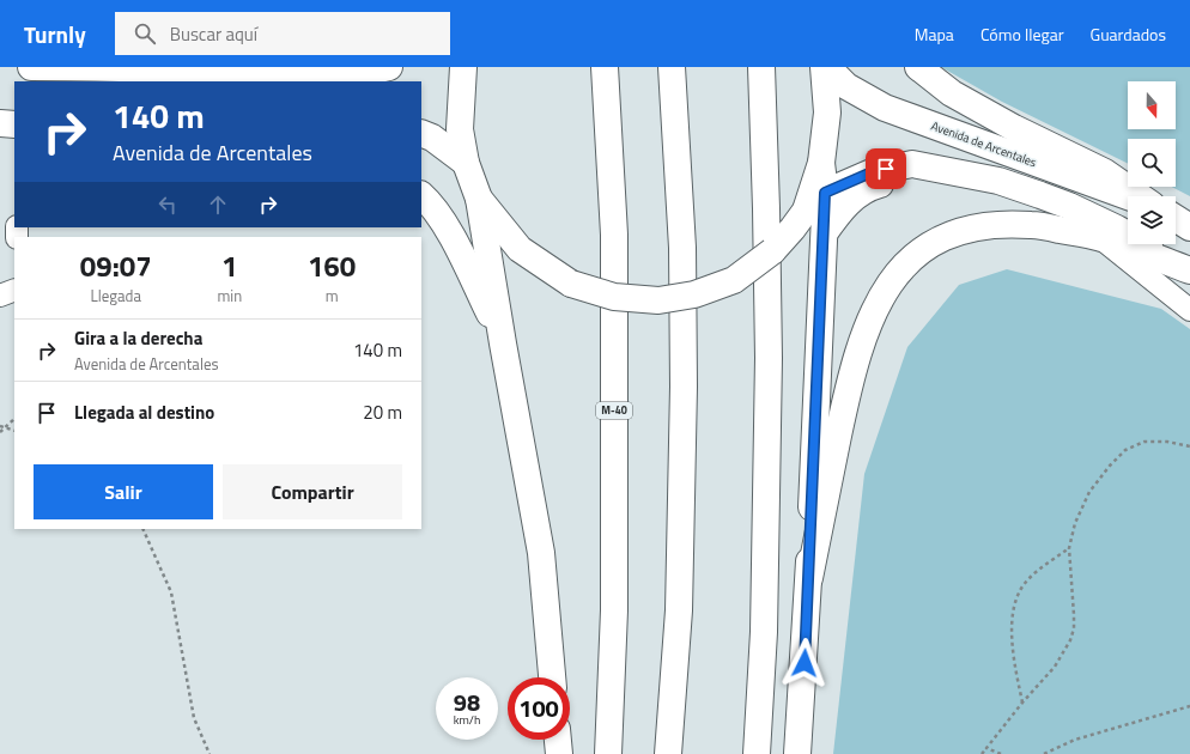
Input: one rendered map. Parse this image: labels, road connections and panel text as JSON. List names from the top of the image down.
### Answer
{
  "streets": {
    "main road": ["Avenida de Arcentales", "M-40"]
  },
  "north": "bottom",
  "page": {
    "header": "Turnly",
    "search": "Buscar aquí",
    "nav": ["Mapa", "Cómo llegar", "Guardados"],
    "turn": ["140 m", "Avenida de Arcentales"],
    "eta": [
      "09:07",
      "Llegada",
      "1",
      "min",
      "160",
      "m"
    ],
    "list": [
      {
        "name": "Gira a la derecha",
        "note": "Avenida de Arcentales",
        "value": "140 m"
      },
      {
        "name": "Llegada al destino",
        "value": "20 m"
      }
    ],
    "buttons": ["Salir", "Compartir"],
    "speed": "98 km/h",
    "limit": "100"
  }
}
